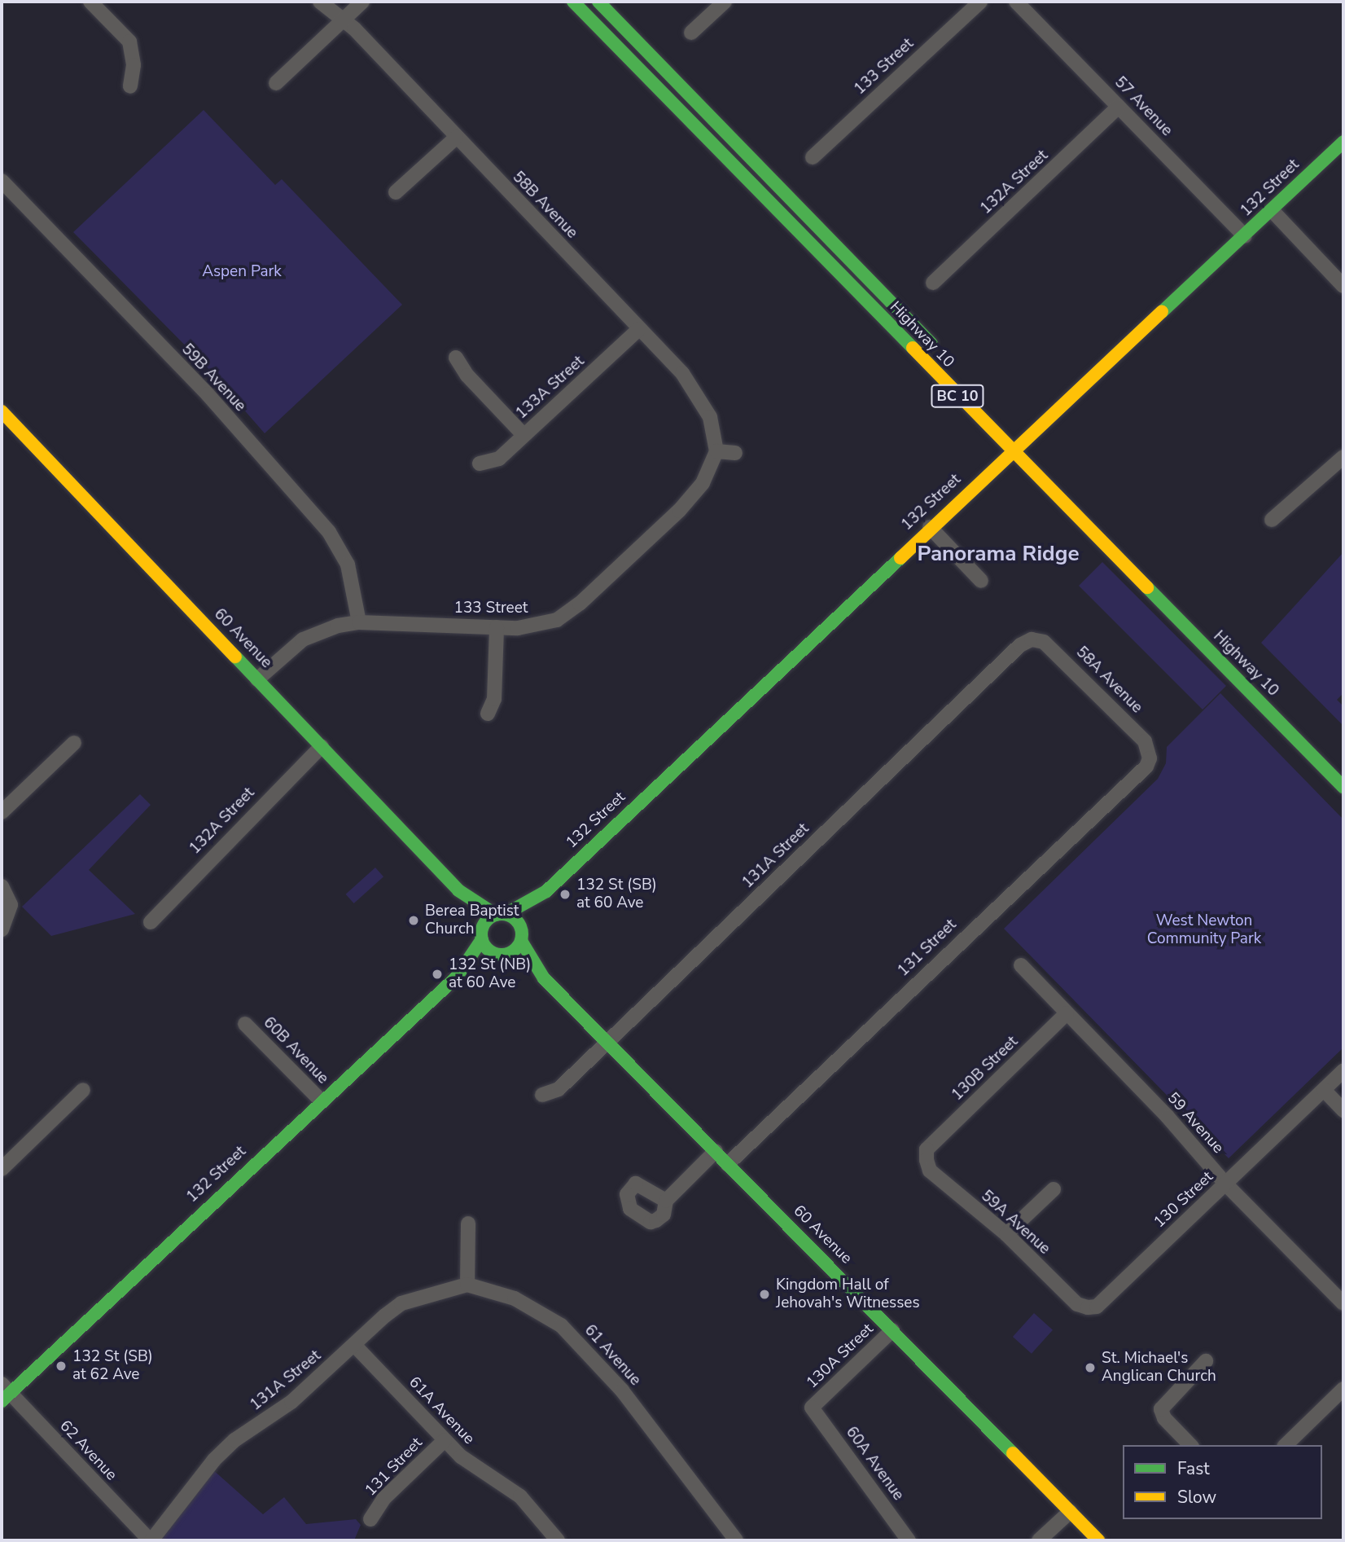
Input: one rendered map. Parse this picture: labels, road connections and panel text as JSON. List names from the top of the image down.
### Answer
{
  "streets": {
    "main road": [
      "132 Street",
      "Highway 10",
      "BC 10",
      "60 Avenue"
    ],
    "street": [
      "133 Street",
      "57 Avenue",
      "132A Street",
      "58B Avenue",
      "59B Avenue",
      "133A Street",
      "58A Avenue",
      "131A Street",
      "131 Street",
      "60B Avenue",
      "130B Street",
      "59 Avenue",
      "130 Street",
      "59A Avenue",
      "61 Avenue",
      "130A Street",
      "61A Avenue",
      "62 Avenue",
      "60A Avenue"
    ]
  },
  "crossings": [
    ["133 Street", "58B Avenue"],
    ["133 Street", "59B Avenue"],
    ["133 Street", "60 Avenue"],
    ["57 Avenue", "132A Street"],
    ["57 Avenue", "132 Street"],
    ["132A Street", "60 Avenue"],
    ["132 Street", "Highway 10"],
    ["132 Street", "60 Avenue"],
    ["132 Street", "60B Avenue"],
    ["132 Street", "62 Avenue"],
    ["58B Avenue", "133A Street"],
    ["60 Avenue", "131A Street"],
    ["60 Avenue", "131 Street"],
    ["60 Avenue", "130A Street"],
    ["58A Avenue", "131A Street"],
    ["58A Avenue", "131 Street"],
    ["131A Street", "61 Avenue"],
    ["131A Street", "61A Avenue"],
    ["131A Street", "62 Avenue"],
    ["131 Street", "61A Avenue"],
    ["130B Street", "59 Avenue"],
    ["130B Street", "59A Avenue"],
    ["59 Avenue", "130 Street"],
    ["130 Street", "59A Avenue"],
    ["130A Street", "60A Avenue"]
  ],
  "districts": ["Panorama Ridge"],
  "parks": ["Aspen Park", "West Newton Community Park"],
  "places": [
    "132 St (SB) at 60 Ave",
    "Berea Baptist Church",
    "132 St (NB) at 60 Ave",
    "Kingdom Hall of Jehovah's Witnesses",
    "132 St (SB) at 62 Ave",
    "St. Michael's Anglican Church"
  ],
  "legend": ["Fast", "Slow"]
}
